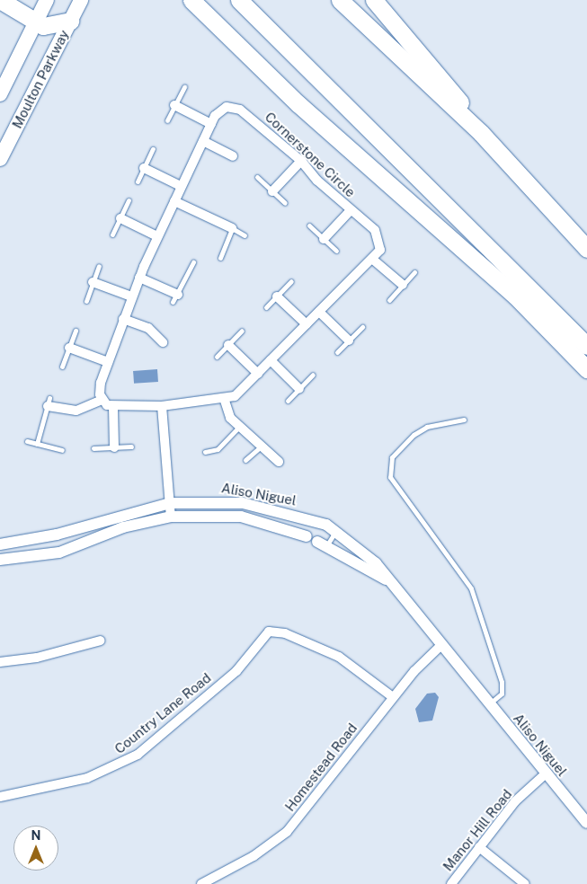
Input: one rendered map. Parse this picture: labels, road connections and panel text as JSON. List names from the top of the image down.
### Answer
{
  "streets": {
    "main road": ["Moulton Parkway"],
    "street": [
      "Cornerstone Circle",
      "Aliso Niguel",
      "Country Lane Road",
      "Homestead Road",
      "Manor Hill Road"
    ]
  },
  "crossings": [
    ["Aliso Niguel", "Homestead Road"],
    ["Aliso Niguel", "Manor Hill Road"],
    ["Country Lane Road", "Homestead Road"]
  ],
  "north": "top"
}
